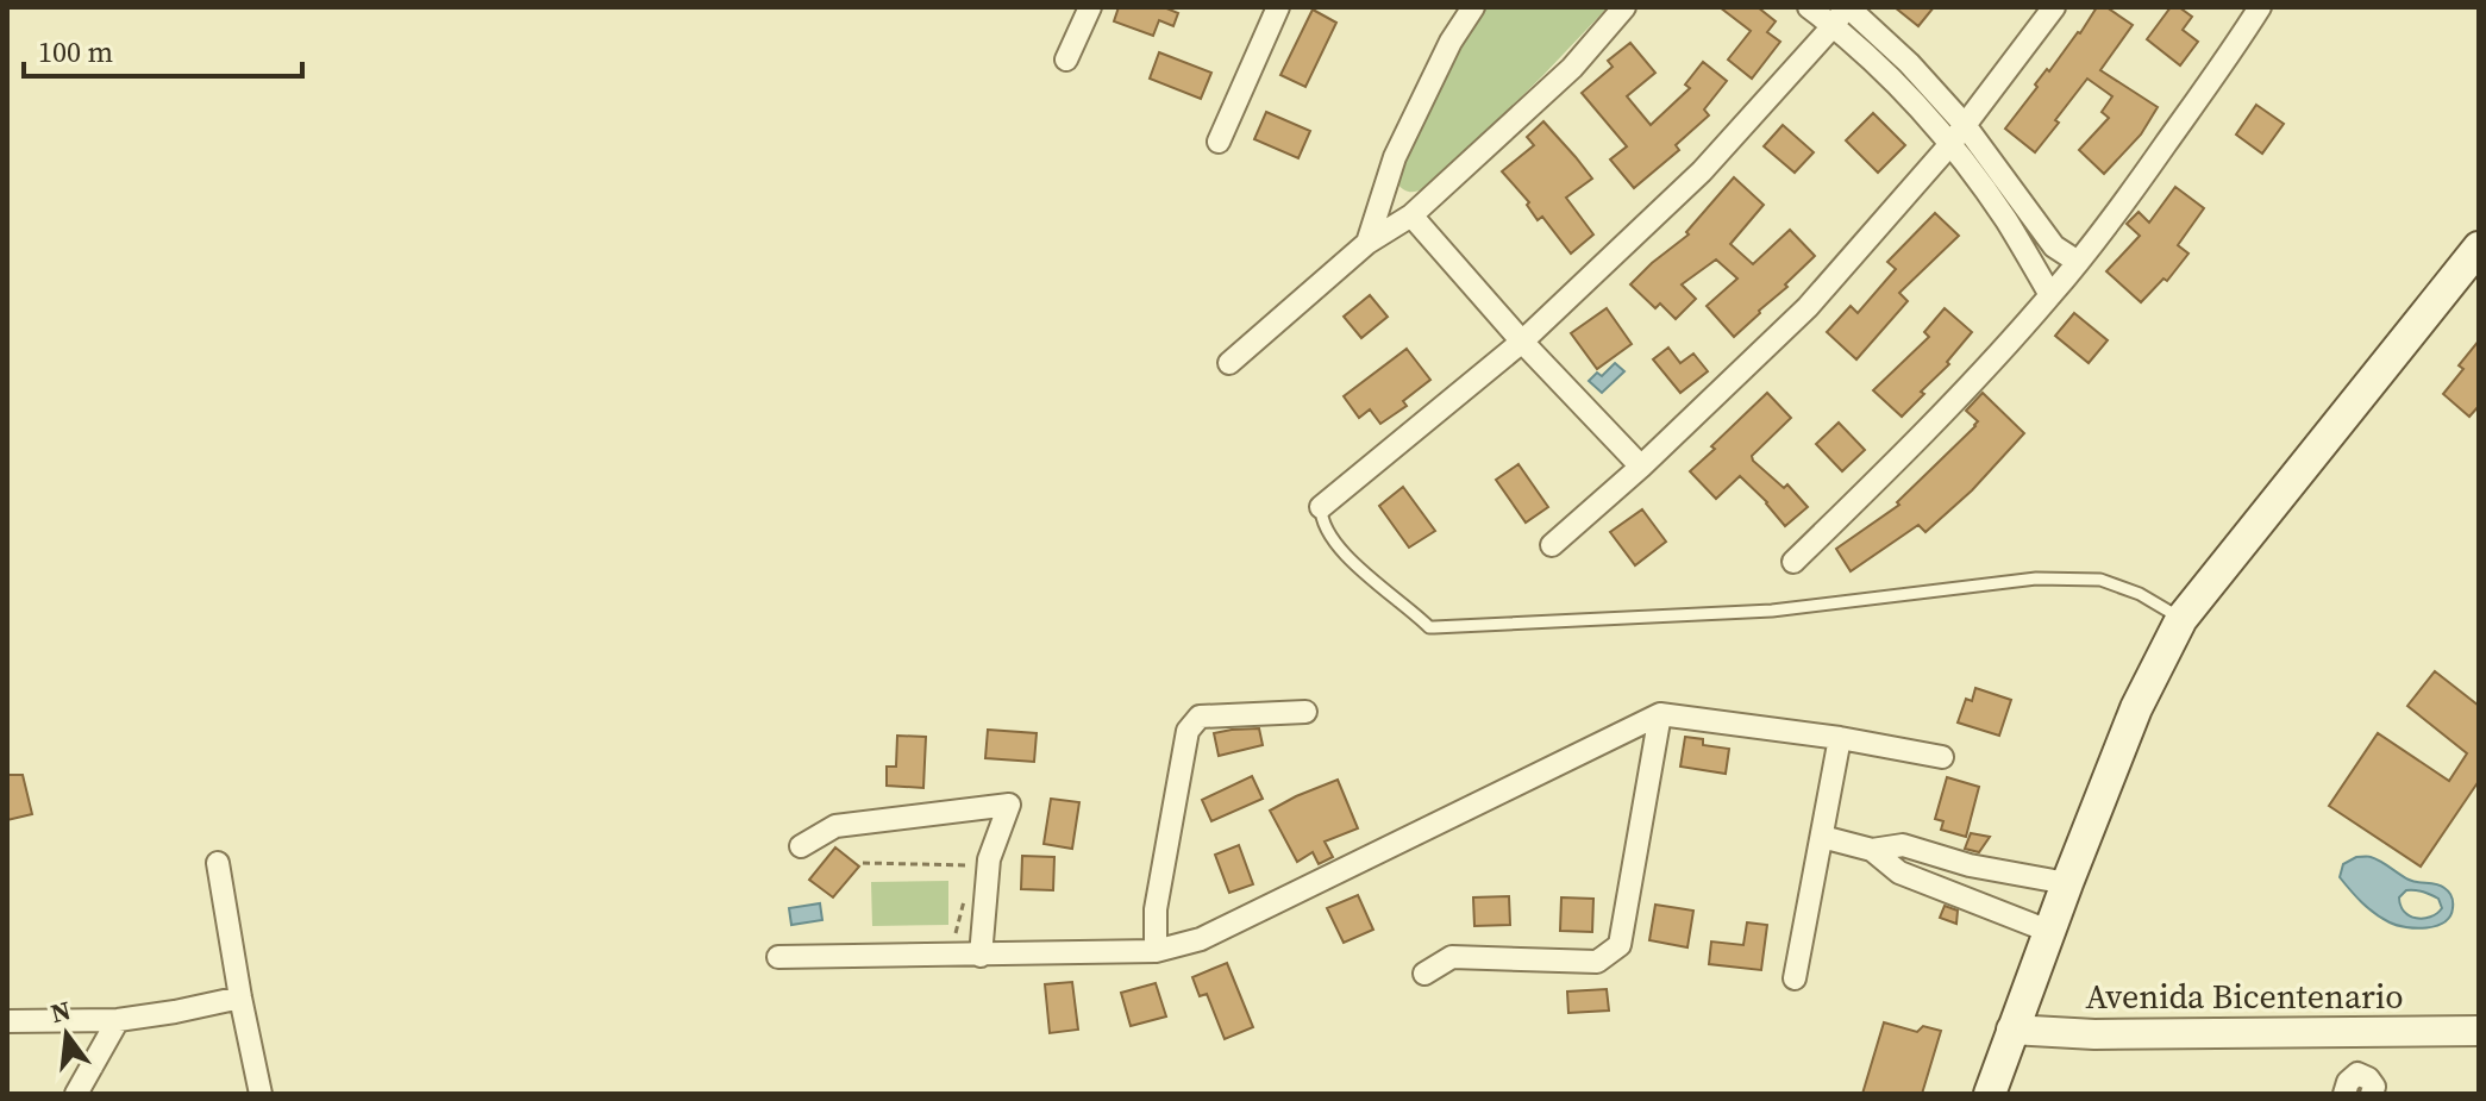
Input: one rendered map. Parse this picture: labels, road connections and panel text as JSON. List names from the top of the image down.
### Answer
{
  "streets": {
    "street": ["Avenida Bicentenario"]
  },
  "scale_bar": "100 m",
  "north": "top"
}
